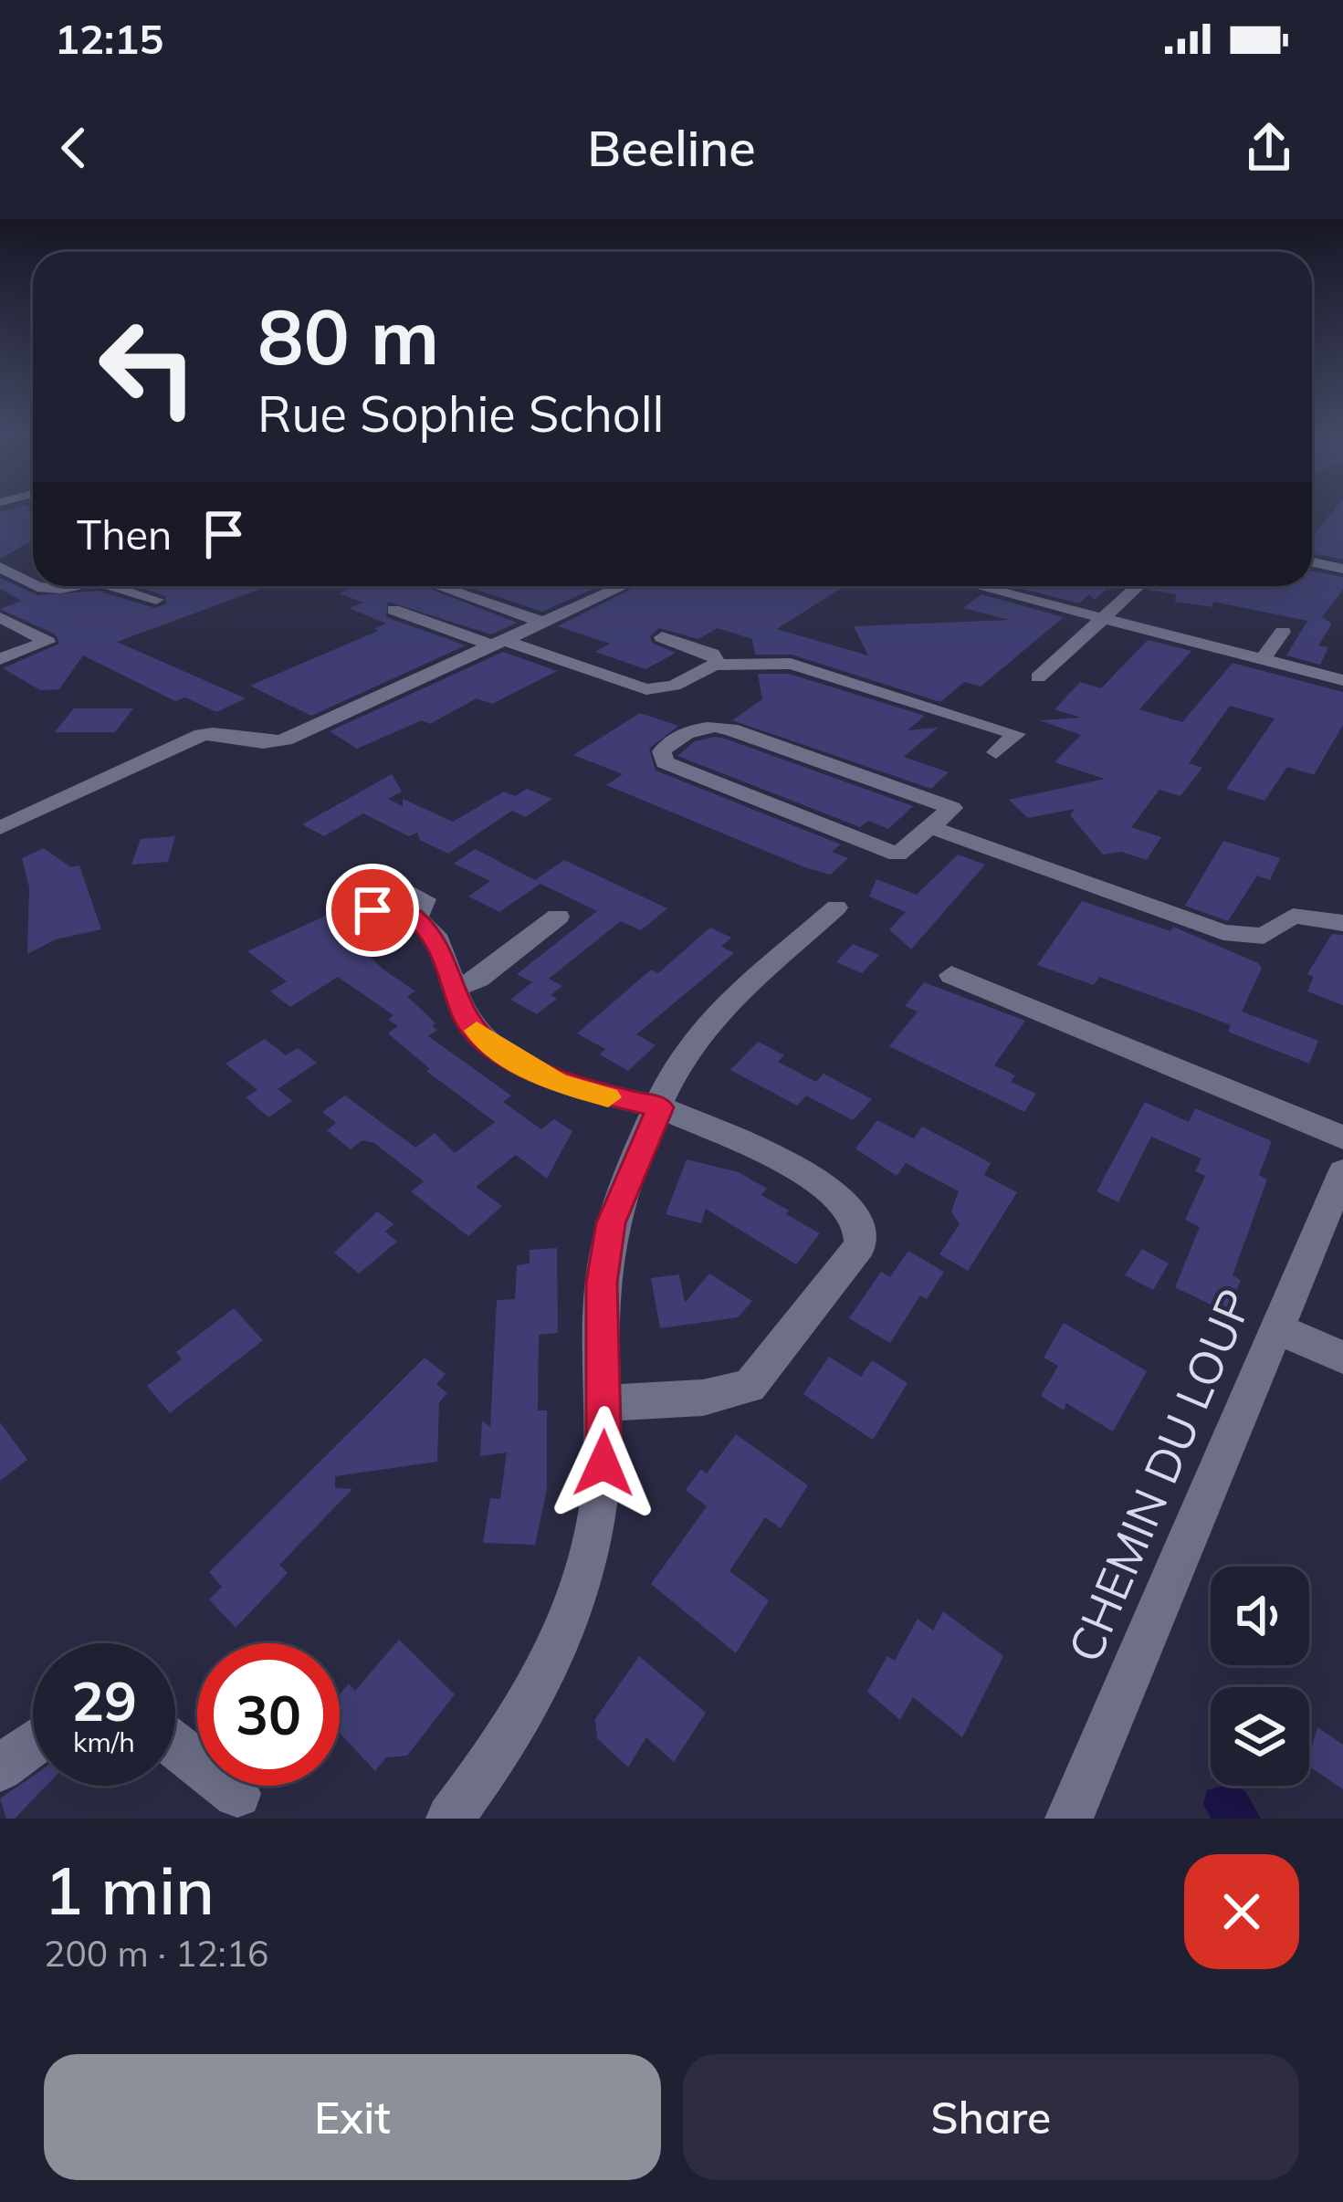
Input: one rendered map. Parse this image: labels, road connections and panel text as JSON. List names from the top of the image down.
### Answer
{
  "streets": {
    "street": ["CHEMIN DU LOUP"]
  },
  "page": {
    "status": "12:15",
    "header": "Beeline",
    "turn": ["80 m", "Rue Sophie Scholl"],
    "then": "Then",
    "speed": "29 km/h",
    "limit": "30",
    "heading": ["1 min", "200 m · 12:16"],
    "buttons": ["Exit", "Share"]
  }
}
